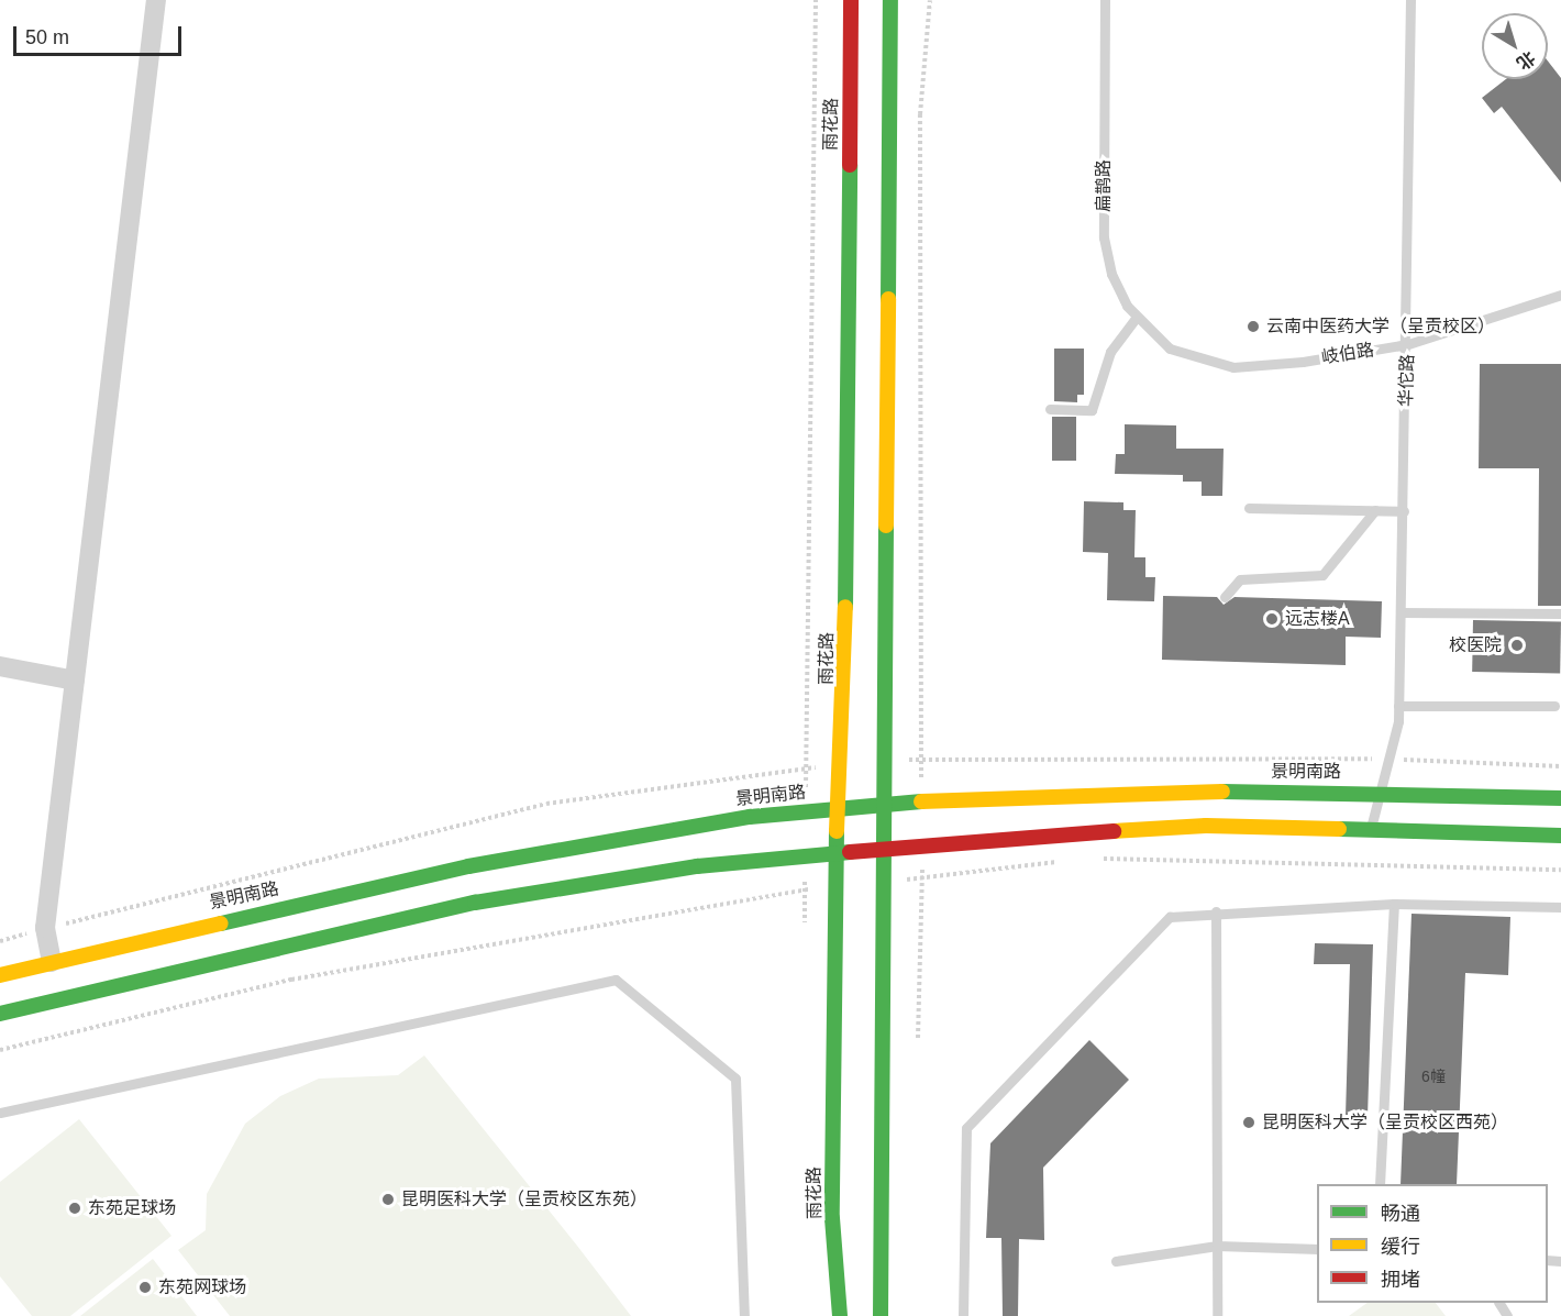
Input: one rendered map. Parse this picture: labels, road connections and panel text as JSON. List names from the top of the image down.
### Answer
{
  "streets": {
    "street": ["雨花路", "景明南路"],
    "lane": ["扁鹊路", "岐伯路", "华佗路"]
  },
  "crossings": [
    ["雨花路", "景明南路"],
    ["扁鹊路", "岐伯路"],
    ["岐伯路", "华佗路"],
    ["华佗路", "景明南路"]
  ],
  "places": [
    "云南中医药大学（呈贡校区）",
    "远志楼A",
    "校医院",
    "昆明医科大学（呈贡校区西苑）",
    "昆明医科大学（呈贡校区东苑）",
    "东苑足球场",
    "东苑网球场"
  ],
  "house_numbers": ["6幢"],
  "legend": ["畅通", "缓行", "拥堵"],
  "scale_bar": "50 m",
  "north": "bottom right"
}
